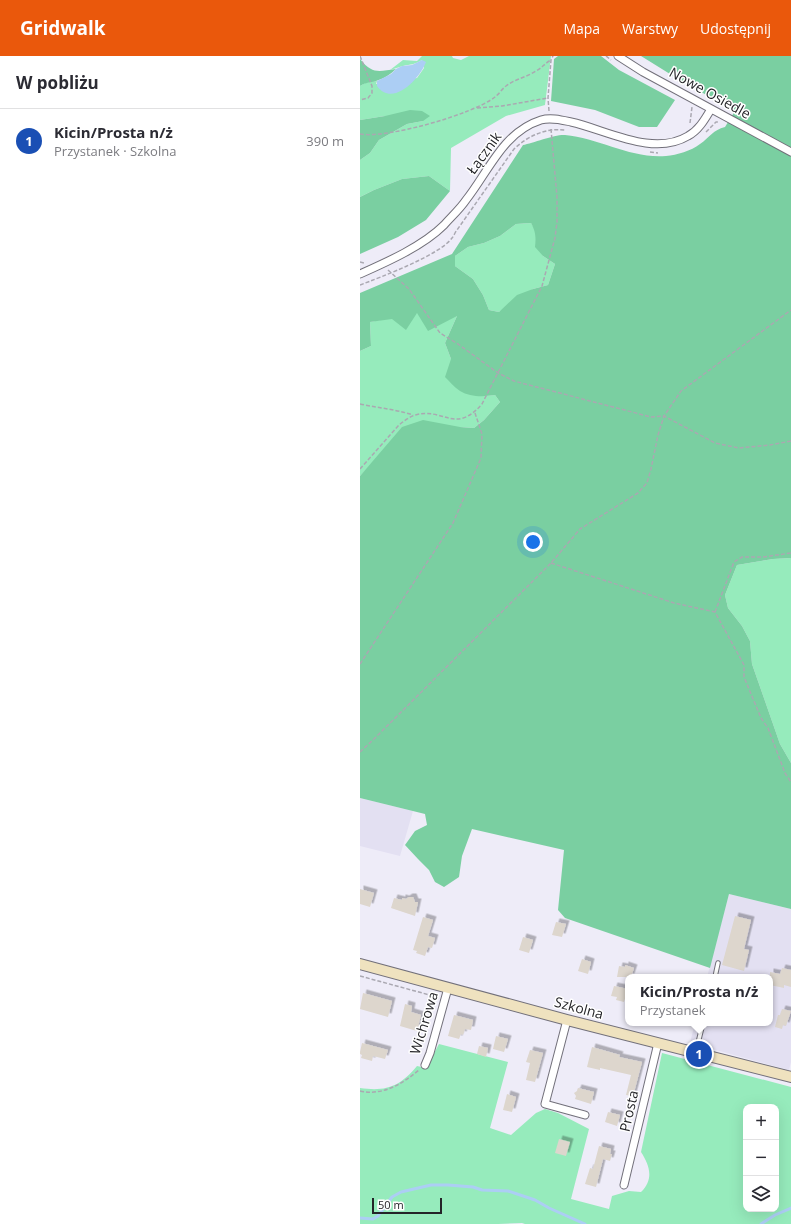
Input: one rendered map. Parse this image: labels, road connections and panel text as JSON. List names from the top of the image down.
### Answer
{
  "streets": {
    "street": [
      "Nowe Osiedle",
      "Łącznik",
      "Szkolna",
      "Wichrowa",
      "Prosta"
    ]
  },
  "crossings": [
    ["Nowe Osiedle", "Łącznik"],
    ["Szkolna", "Wichrowa"],
    ["Szkolna", "Prosta"]
  ],
  "scale_bar": "50 m",
  "page": {
    "header": "Gridwalk",
    "nav": ["Mapa", "Warstwy", "Udostępnij"],
    "heading": "W pobliżu",
    "list": [
      {
        "mark": "1",
        "name": "Kicin/Prosta n/ż",
        "note": "Przystanek · Szkolna",
        "value": "390 m"
      }
    ],
    "popup": ["Kicin/Prosta n/ż", "Przystanek"],
    "pins": "1",
    "map_buttons": ["+", "−"],
    "scale": "50 m"
  }
}
